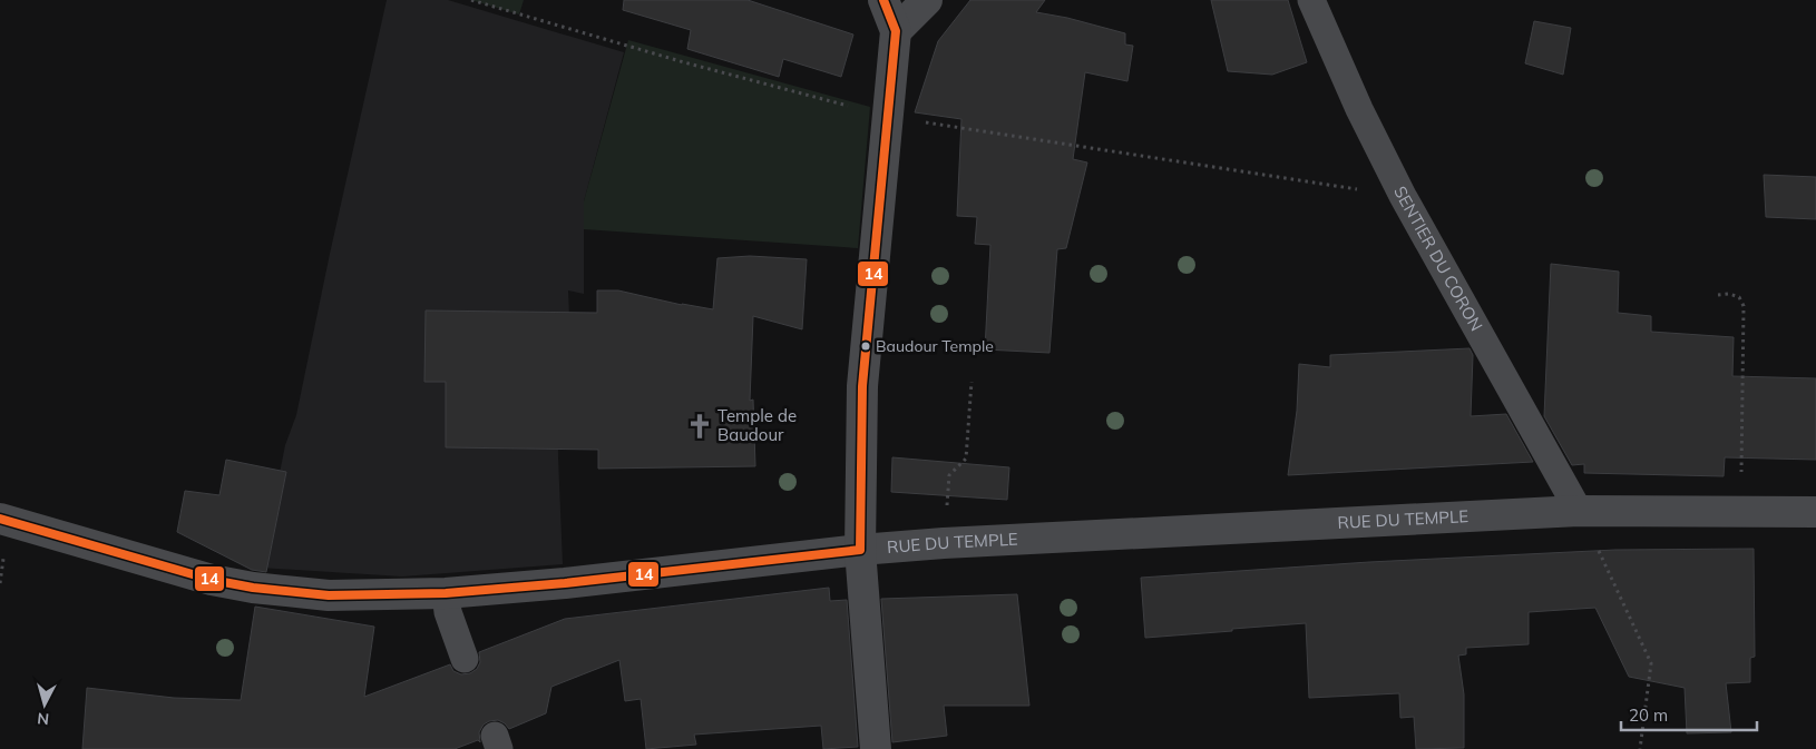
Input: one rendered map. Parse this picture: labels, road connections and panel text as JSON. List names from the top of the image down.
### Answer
{
  "streets": {
    "street": ["RUE DU TEMPLE"],
    "lane": ["SENTIER DU CORON"]
  },
  "crossings": [
    ["SENTIER DU CORON", "RUE DU TEMPLE"]
  ],
  "places": {
    "other": ["Baudour Temple"],
    "church": ["Temple de Baudour"]
  },
  "lines": ["transit line 14"],
  "scale_bar": "20 m",
  "north": "bottom"
}
